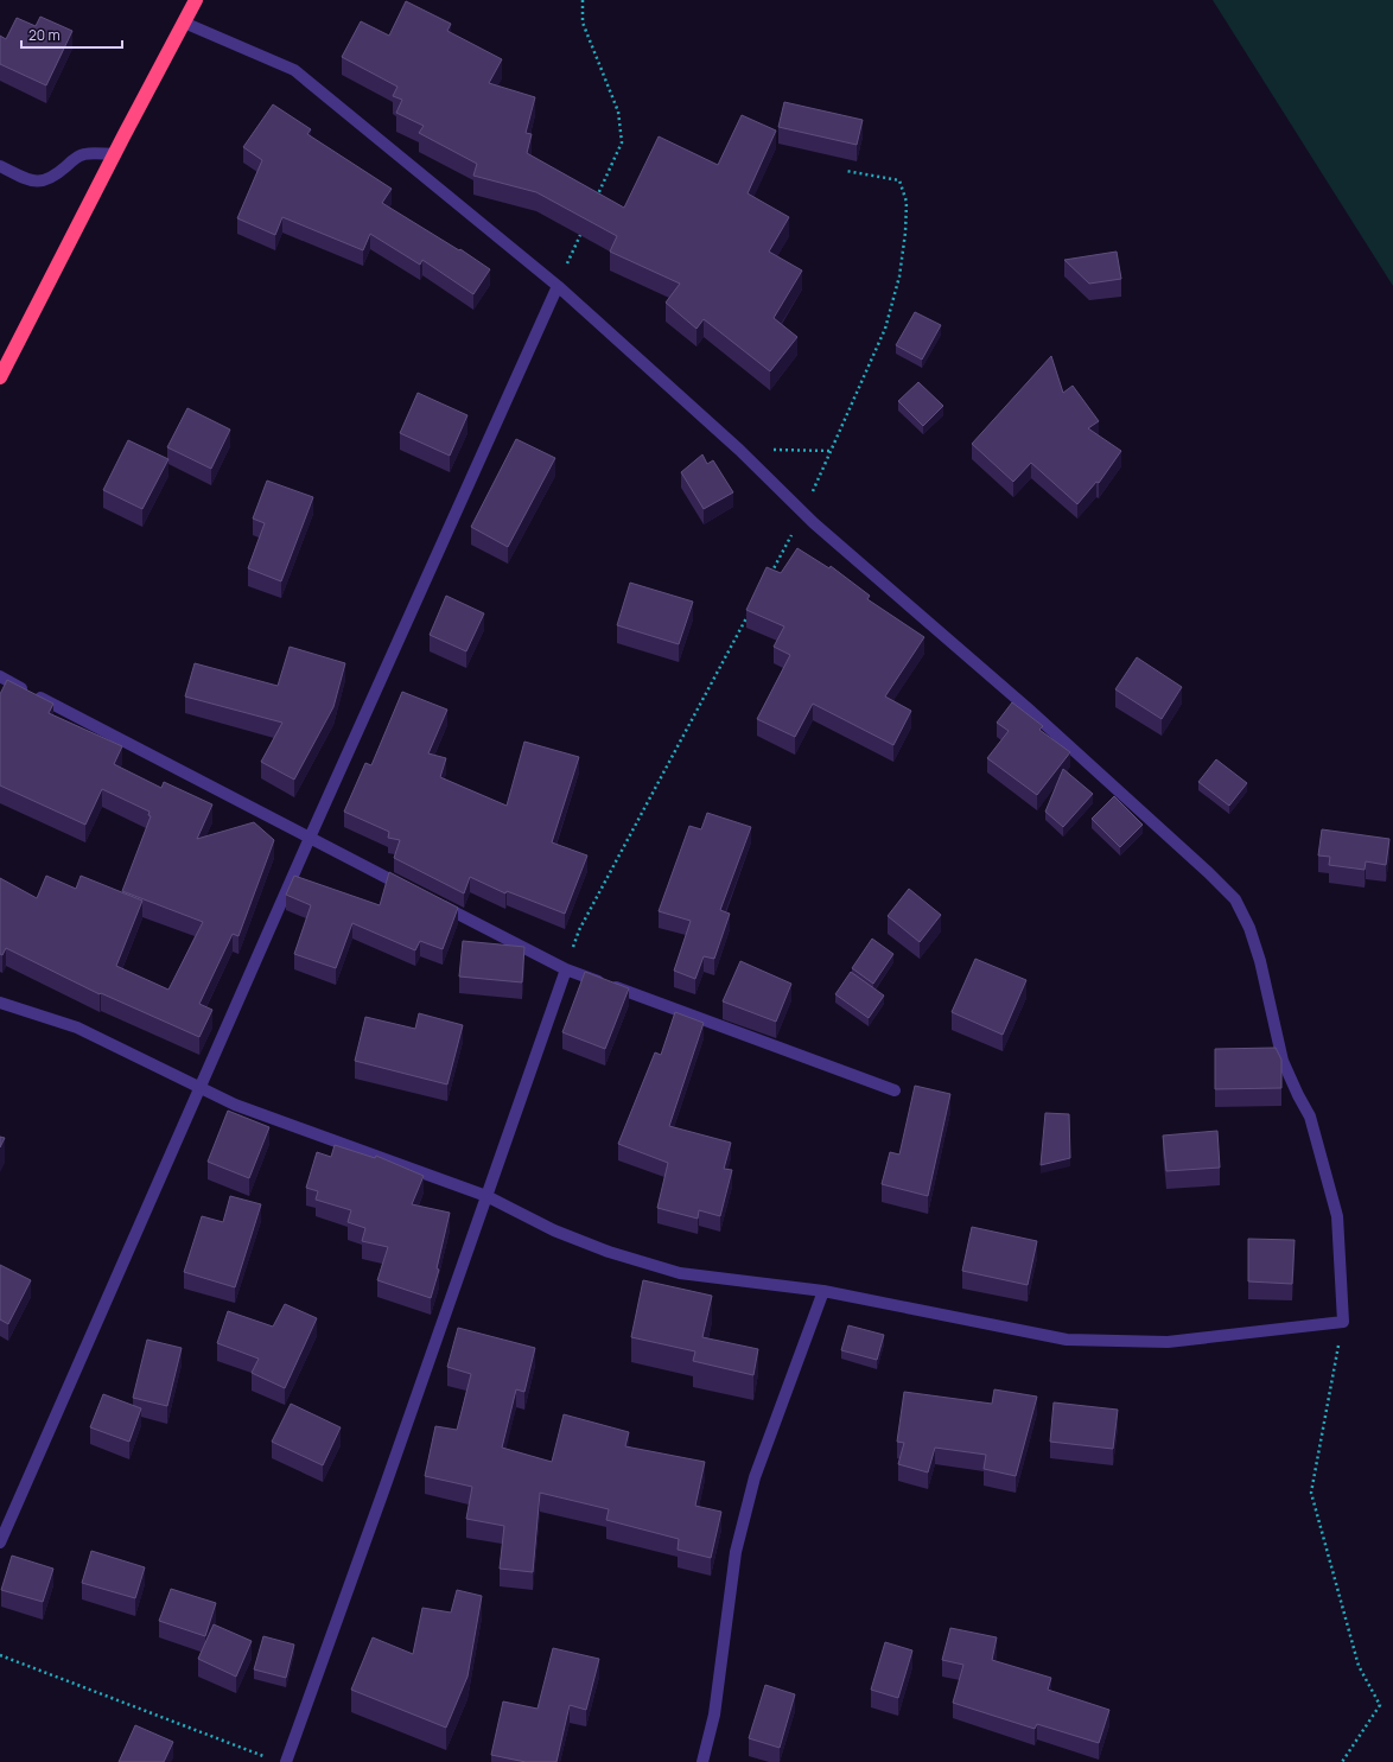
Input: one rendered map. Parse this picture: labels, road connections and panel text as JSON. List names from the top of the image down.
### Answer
{
  "scale_bar": "20 m"
}
